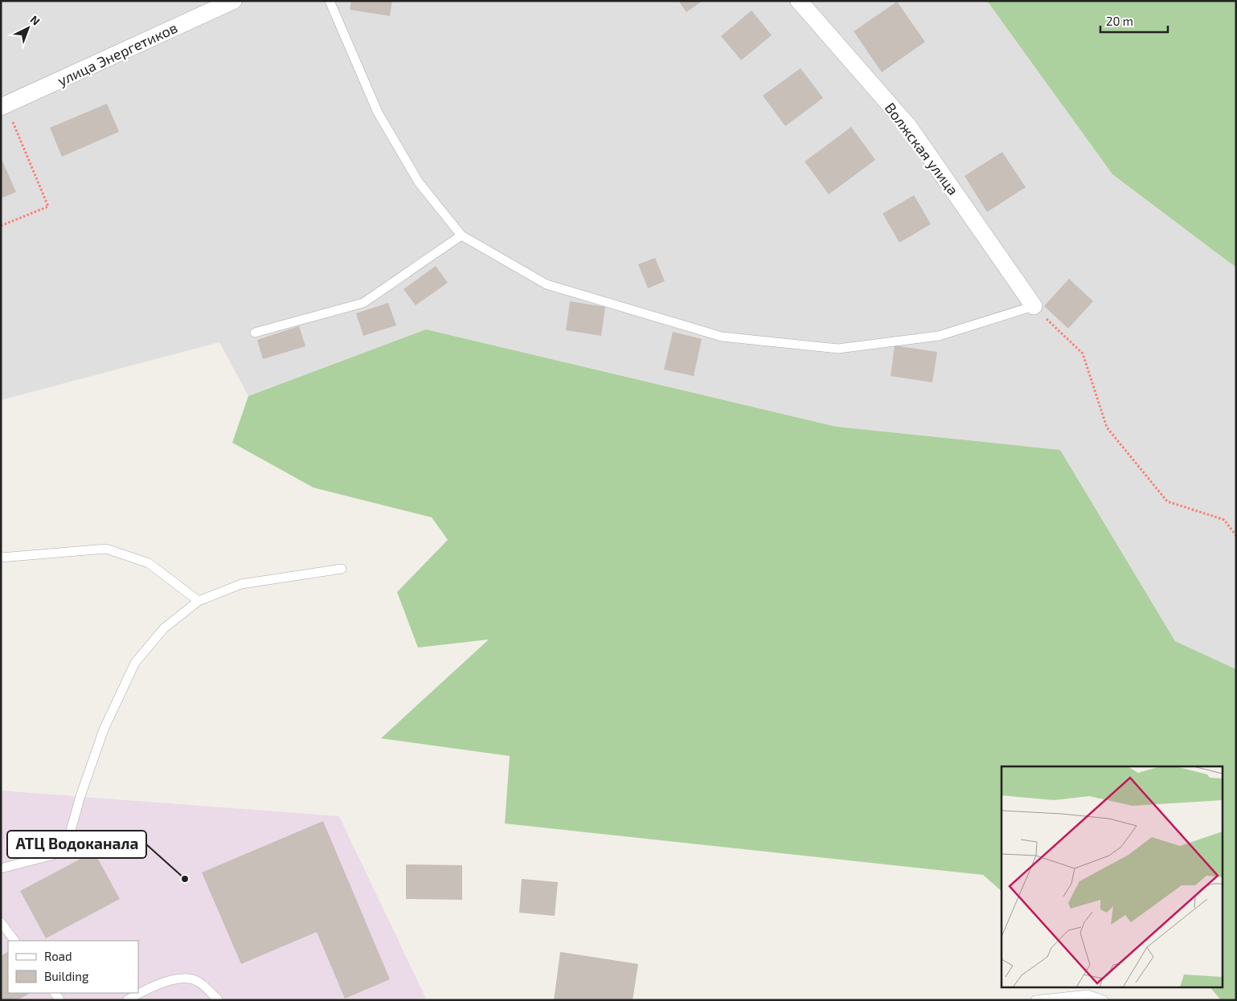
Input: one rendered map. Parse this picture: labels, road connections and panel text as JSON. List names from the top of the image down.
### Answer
{
  "streets": {
    "street": ["улица Энергетиков", "Волжская улица"]
  },
  "places": ["АТЦ Водоканала"],
  "legend": ["Road", "Building"],
  "scale_bar": "20 m",
  "north": "top right"
}
